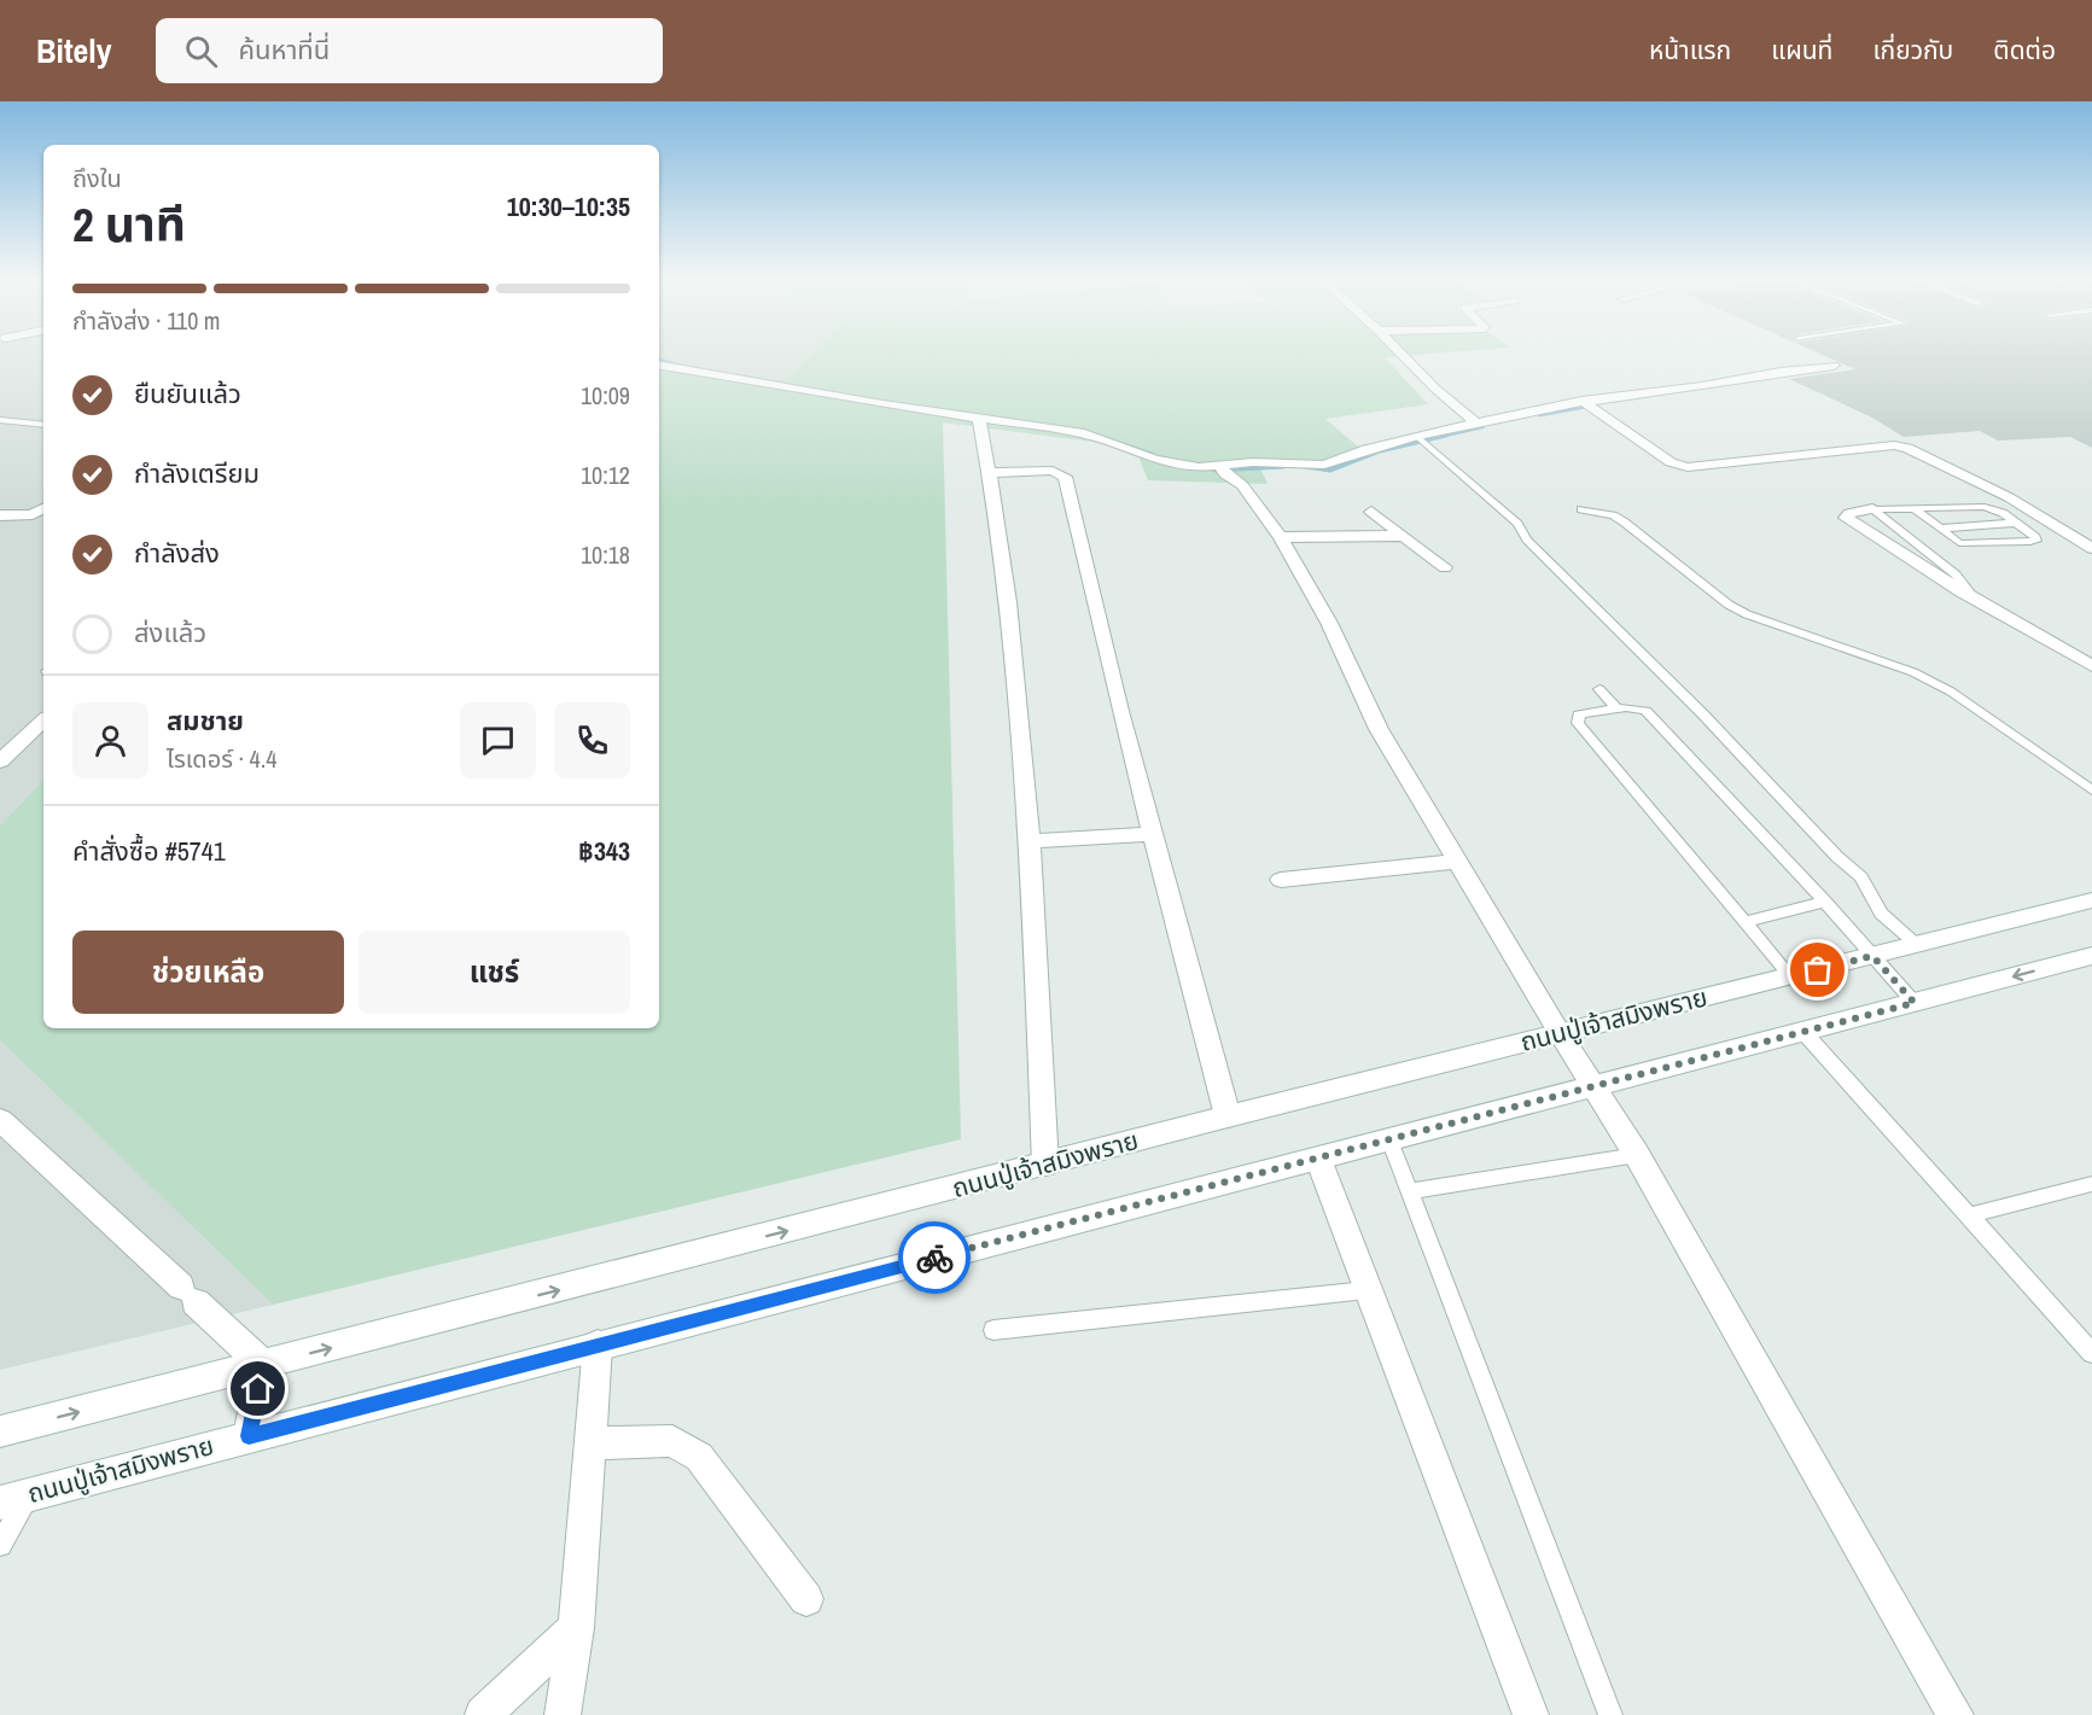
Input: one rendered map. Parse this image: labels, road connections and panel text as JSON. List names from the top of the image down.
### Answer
{
  "streets": {
    "street": ["ถนนปู่เจ้าสมิงพราย"]
  },
  "page": {
    "header": "Bitely",
    "search": "ค้นหาที่นี่",
    "nav": [
      "หน้าแรก",
      "แผนที่",
      "เกี่ยวกับ",
      "ติดต่อ"
    ],
    "heading": ["2 นาที", "ถึงใน", "10:30–10:35"],
    "panel": [
      "สมชาย",
      "ไรเดอร์ · 4.4",
      "คำสั่งซื้อ #5741",
      "฿343"
    ],
    "bar": "กำลังส่ง · 110 m",
    "list": [
      ["ยืนยันแล้ว", "10:09"],
      ["กำลังเตรียม", "10:12"],
      ["กำลังส่ง", "10:18"],
      "ส่งแล้ว"
    ],
    "buttons": ["ช่วยเหลือ", "แชร์"]
  }
}
